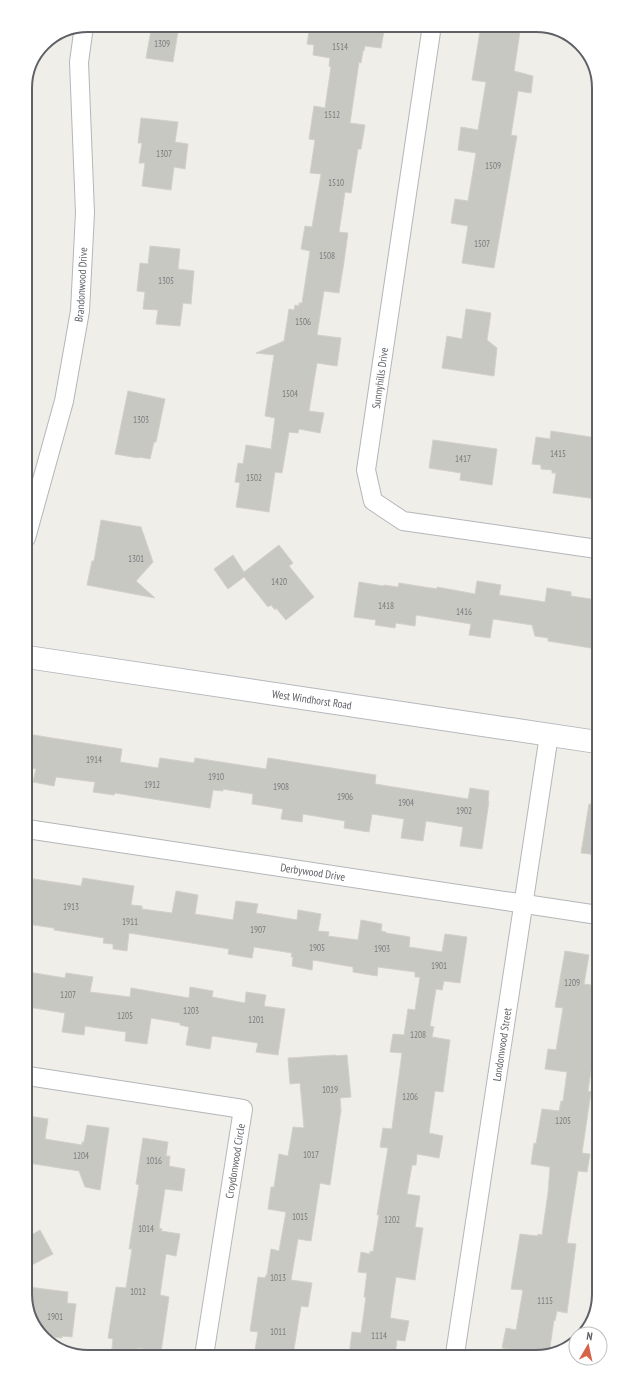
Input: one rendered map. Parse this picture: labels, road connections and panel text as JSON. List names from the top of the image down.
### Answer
{
  "streets": {
    "street": [
      "Brandonwood Drive",
      "Sunnyhills Drive",
      "West Windhorst Road",
      "Derbywood Drive",
      "Londonwood Street",
      "Croydonwood Circle"
    ]
  },
  "crossings": [
    ["West Windhorst Road", "Londonwood Street"],
    ["Derbywood Drive", "Londonwood Street"]
  ],
  "house_numbers": [
    "1309",
    "1514",
    "1512",
    "1307",
    "1509",
    "1510",
    "1507",
    "1508",
    "1305",
    "1506",
    "1504",
    "1303",
    "1415",
    "1417",
    "1502",
    "1301",
    "1420",
    "1418",
    "1416",
    "1914",
    "1910",
    "1912",
    "1908",
    "1906",
    "1904",
    "1902",
    "1913",
    "1911",
    "1907",
    "1905",
    "1903",
    "1901",
    "1209",
    "1207",
    "1203",
    "1205",
    "1201",
    "1208",
    "1019",
    "1206",
    "1205",
    "1017",
    "1204",
    "1016",
    "1015",
    "1202",
    "1014",
    "1013",
    "1012",
    "1115",
    "1901",
    "1011",
    "1114"
  ],
  "north": "top"
}
